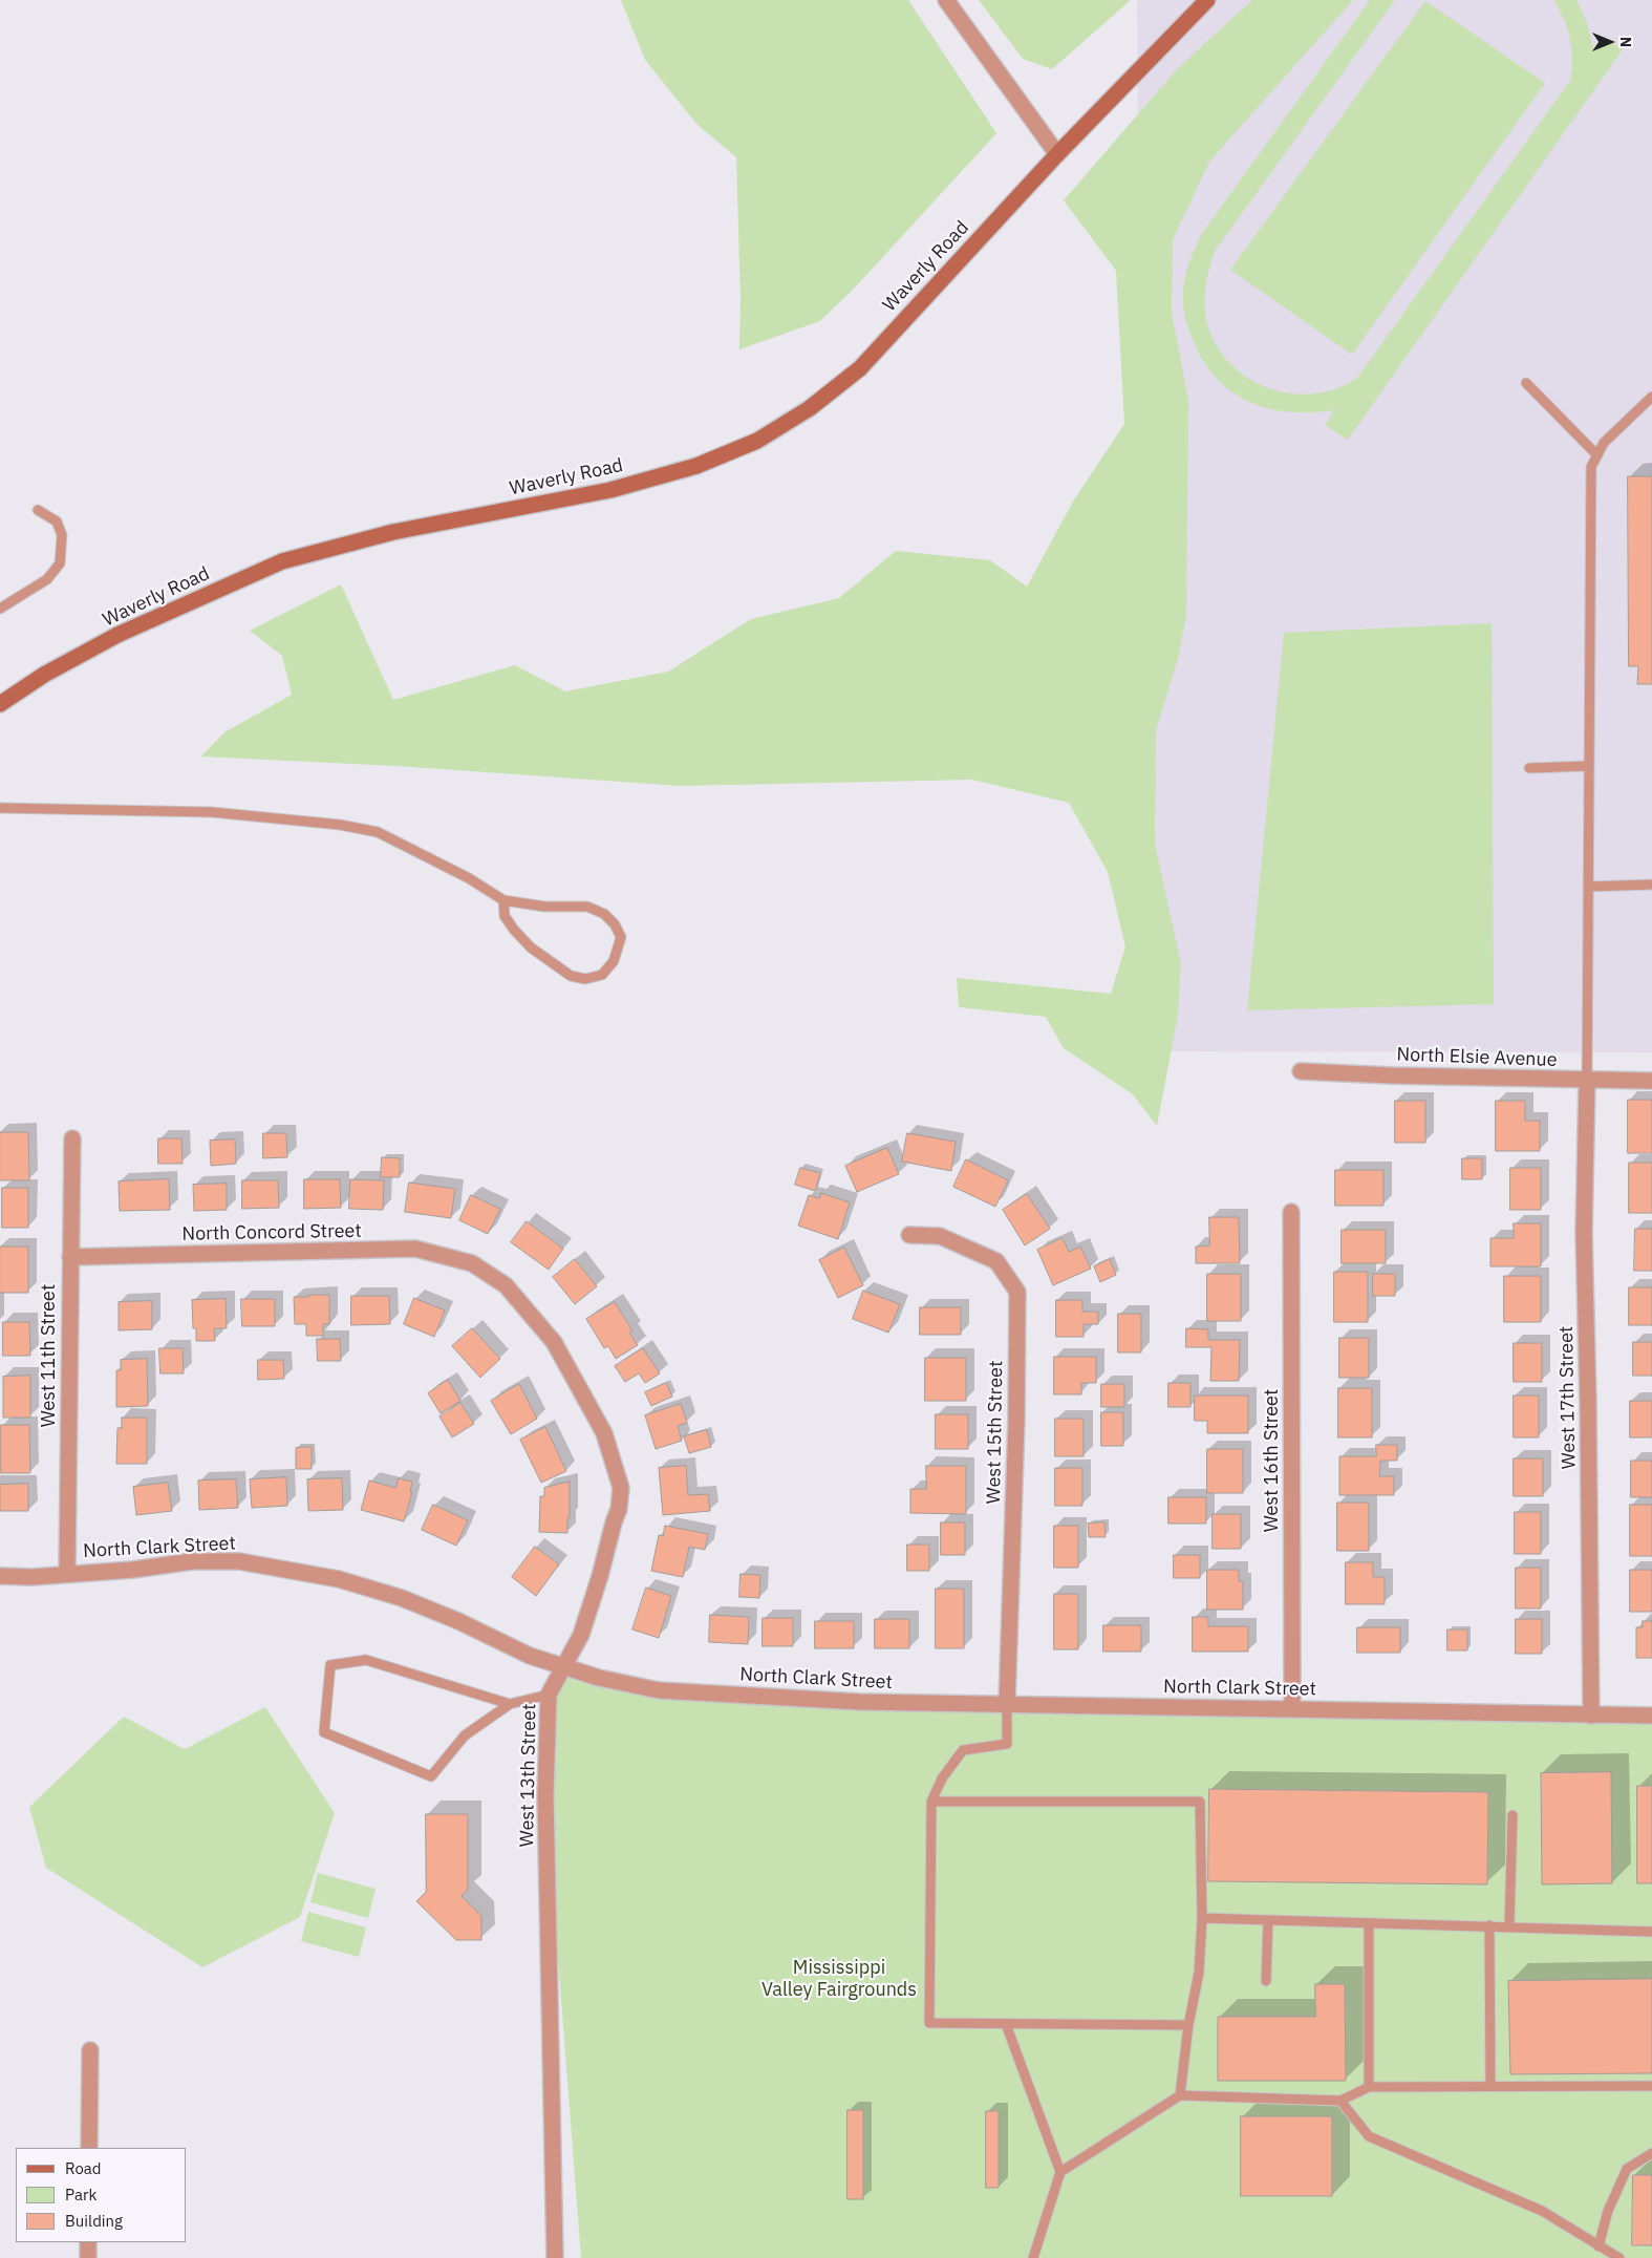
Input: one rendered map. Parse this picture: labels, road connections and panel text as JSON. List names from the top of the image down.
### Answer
{
  "streets": {
    "street": [
      "Waverly Road",
      "North Elsie Avenue",
      "North Concord Street",
      "West 11th Street",
      "West 17th Street",
      "West 15th Street",
      "West 16th Street",
      "North Clark Street",
      "West 13th Street"
    ]
  },
  "crossings": [
    ["North Elsie Avenue", "West 17th Street"],
    ["North Concord Street", "West 11th Street"],
    ["North Concord Street", "West 13th Street"],
    ["West 11th Street", "North Clark Street"],
    ["West 17th Street", "North Clark Street"],
    ["West 15th Street", "North Clark Street"],
    ["West 16th Street", "North Clark Street"],
    ["North Clark Street", "West 13th Street"]
  ],
  "parks": ["Mississippi Valley Fairgrounds"],
  "legend": ["Road", "Park", "Building"],
  "north": "right"
}
